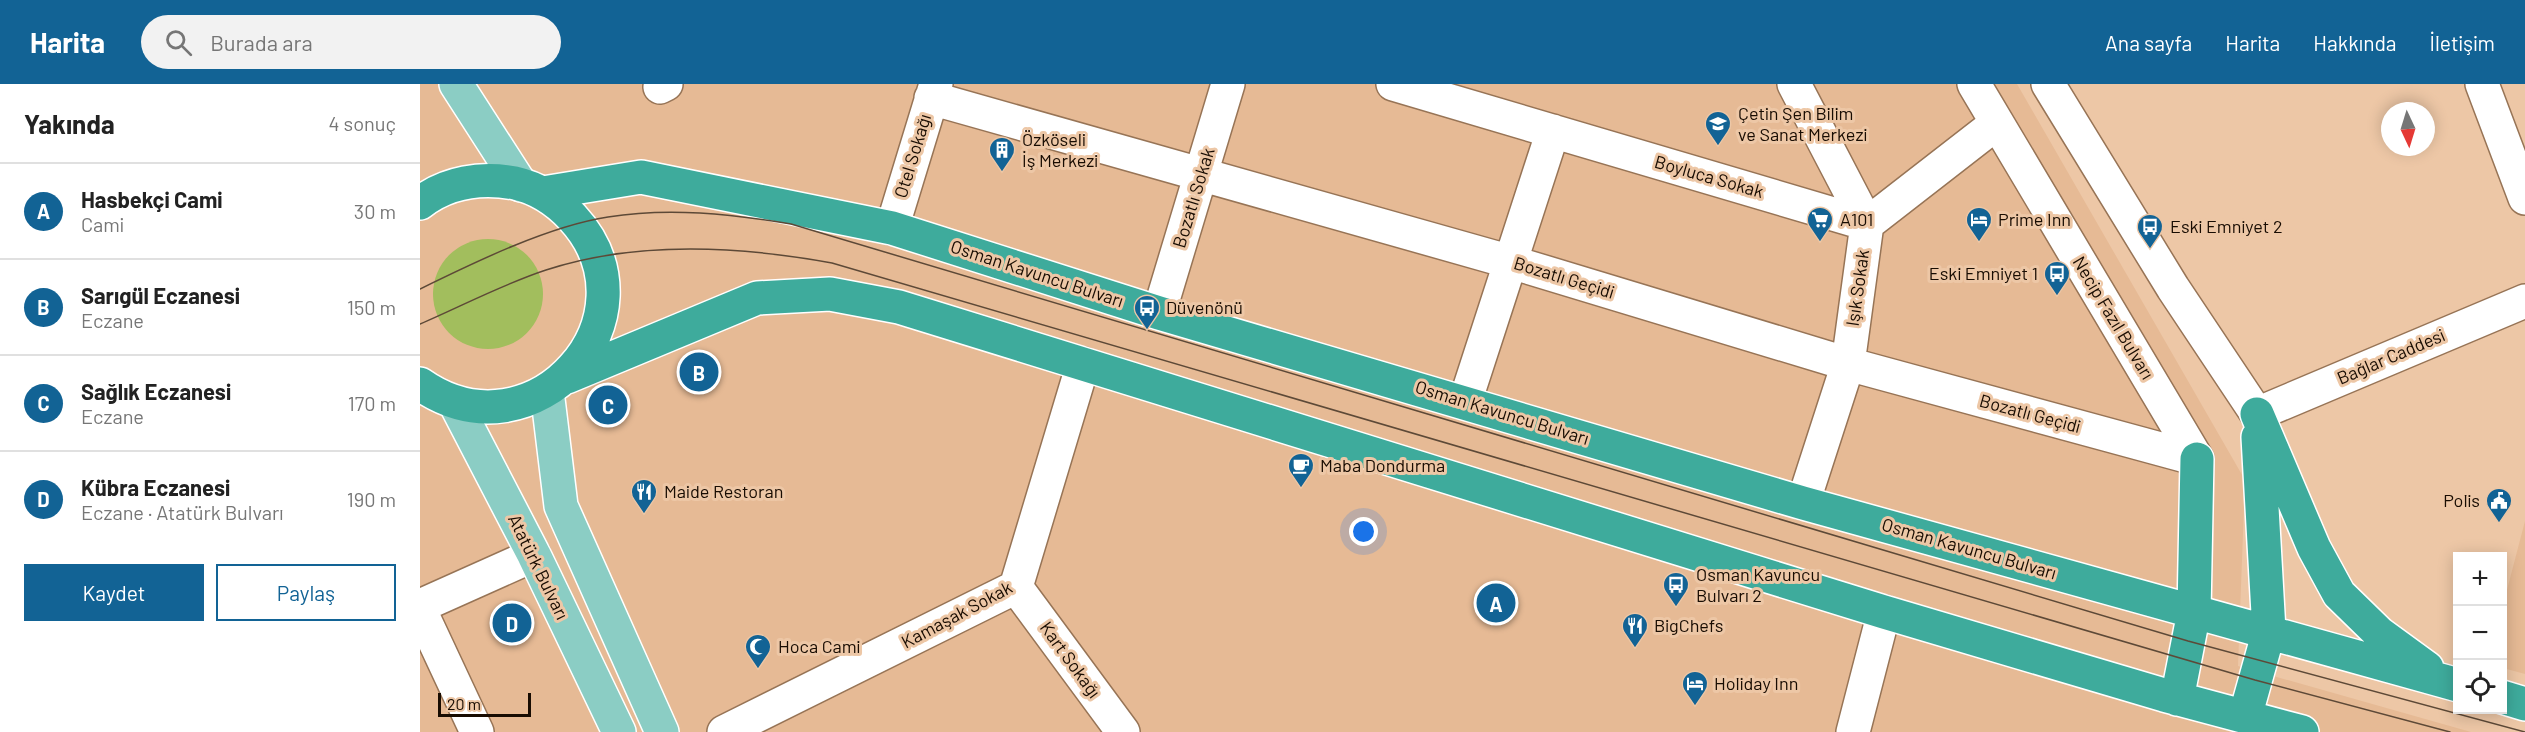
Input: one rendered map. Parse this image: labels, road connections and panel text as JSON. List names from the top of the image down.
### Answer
{
  "streets": {
    "highway": ["Osman Kavuncu Bulvarı"],
    "main road": ["Atatürk Bulvarı"],
    "street": [
      "Otel Sokağı",
      "Boyluca Sokak",
      "Bozatlı Sokak",
      "Bozatlı Geçidi",
      "Işık Sokak",
      "Necip Fazıl Bulvarı",
      "Bağlar Caddesi",
      "Kamaşak Sokak",
      "Kart Sokağı"
    ]
  },
  "crossings": [
    ["Otel Sokağı", "Osman Kavuncu Bulvarı"],
    ["Otel Sokağı", "Bozatlı Geçidi"],
    ["Boyluca Sokak", "Işık Sokak"],
    ["Bozatlı Sokak", "Osman Kavuncu Bulvarı"],
    ["Bozatlı Sokak", "Bozatlı Geçidi"],
    ["Osman Kavuncu Bulvarı", "Işık Sokak"],
    ["Bozatlı Geçidi", "Işık Sokak"],
    ["Bozatlı Geçidi", "Necip Fazıl Bulvarı"],
    ["Kamaşak Sokak", "Kart Sokağı"]
  ],
  "places": {
    "school or university": ["Çetin Şen Bilim ve Sanat Merkezi"],
    "building": ["Özköseli İş Merkezi"],
    "supermarket": ["A101"],
    "hotel": ["Prime Inn", "Holiday Inn"],
    "bus stop": [
      "Eski Emniyet 2",
      "Eski Emniyet 1",
      "Düvenönü",
      "Osman Kavuncu Bulvarı 2"
    ],
    "cafe": ["Maba Dondurma"],
    "restaurant": ["Maide Restoran", "BigChefs"],
    "public building": ["Polis"],
    "mosque": ["Hoca Cami"]
  },
  "scale_bar": "20 m",
  "north": "bottom",
  "page": {
    "header": "Harita",
    "search": "Burada ara",
    "nav": [
      "Ana sayfa",
      "Harita",
      "Hakkında",
      "İletişim"
    ],
    "heading": ["Yakında", "4 sonuç"],
    "list": [
      {
        "mark": "A",
        "name": "Hasbekçi Cami",
        "note": "Cami",
        "value": "30 m"
      },
      {
        "mark": "B",
        "name": "Sarıgül Eczanesi",
        "note": "Eczane",
        "value": "150 m"
      },
      {
        "mark": "C",
        "name": "Sağlık Eczanesi",
        "note": "Eczane",
        "value": "170 m"
      },
      {
        "mark": "D",
        "name": "Kübra Eczanesi",
        "note": "Eczane · Atatürk Bulvarı",
        "value": "190 m"
      }
    ],
    "pins": [
      "B",
      "C",
      "A",
      "D"
    ],
    "buttons": ["Kaydet", "Paylaş"],
    "map_buttons": ["+", "−"],
    "scale": "20 m"
  }
}
